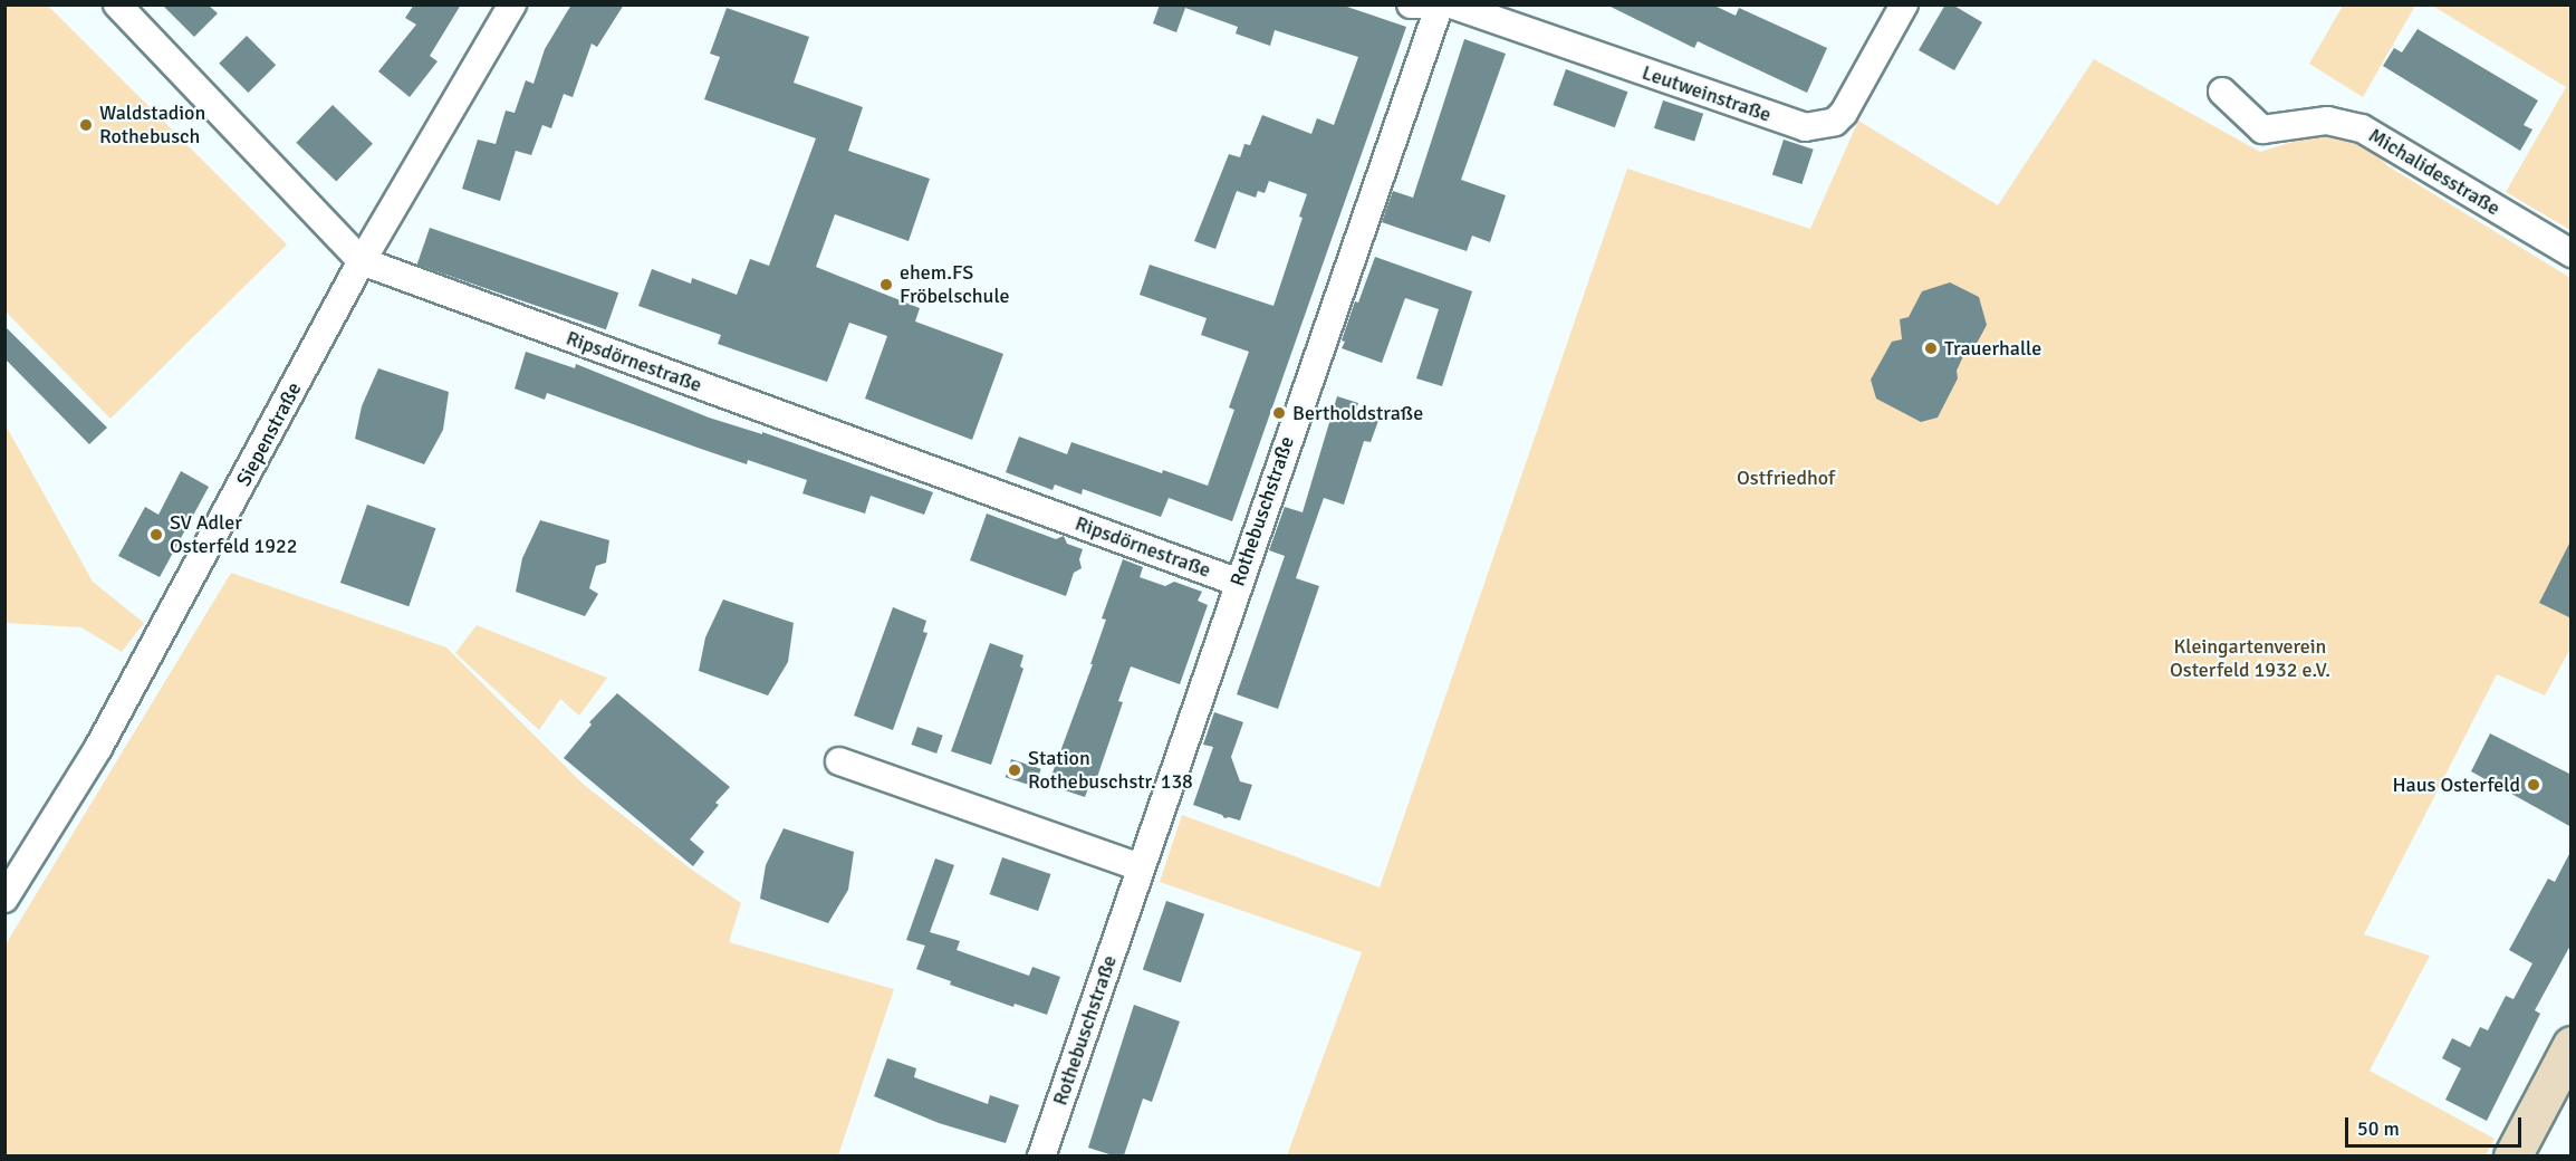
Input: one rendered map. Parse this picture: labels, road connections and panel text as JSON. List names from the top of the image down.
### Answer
{
  "streets": {
    "street": [
      "Leutweinstraße",
      "Michalidesstraße",
      "Ripsdörnestraße",
      "Siepenstraße",
      "Rothebuschstraße"
    ]
  },
  "crossings": [
    ["Ripsdörnestraße", "Siepenstraße"],
    ["Ripsdörnestraße", "Rothebuschstraße"]
  ],
  "parks": ["Ostfriedhof", "Kleingartenverein Osterfeld 1932 e.V."],
  "places": [
    "Waldstadion Rothebusch",
    "ehem.FS Fröbelschule",
    "Trauerhalle",
    "Bertholdstraße",
    "SV Adler Osterfeld 1922",
    "Station Rothebuschstr. 138",
    "Haus Osterfeld"
  ],
  "scale_bar": "50 m"
}
